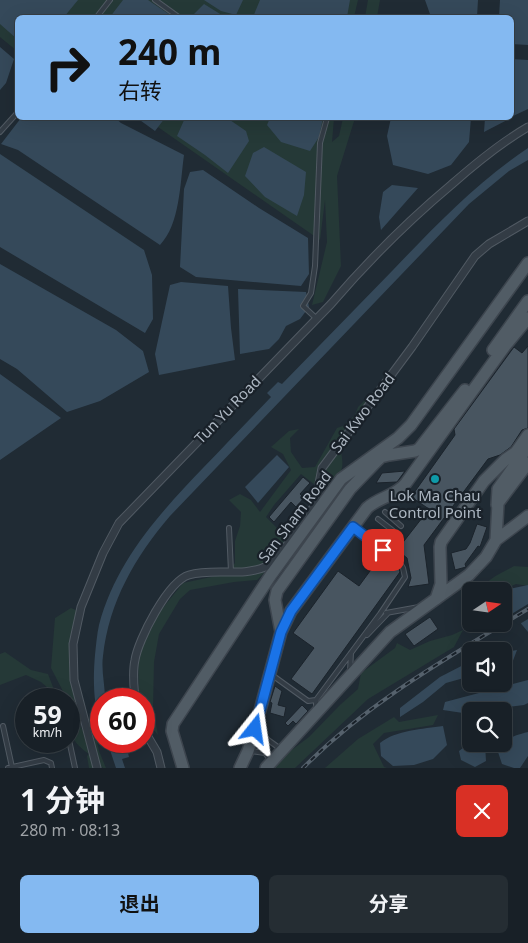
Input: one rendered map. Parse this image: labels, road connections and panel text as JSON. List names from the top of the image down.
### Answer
{
  "streets": {
    "main road": ["San Sham Road"],
    "street": ["Tun Yu Road", "Sai Kwo Road"]
  },
  "places": ["Lok Ma Chau Control Point"],
  "north": "right",
  "page": {
    "turn": ["240 m", "右转"],
    "speed": "59 km/h",
    "limit": "60",
    "heading": ["1 分钟", "280 m · 08:13"],
    "buttons": ["退出", "分享"]
  }
}
